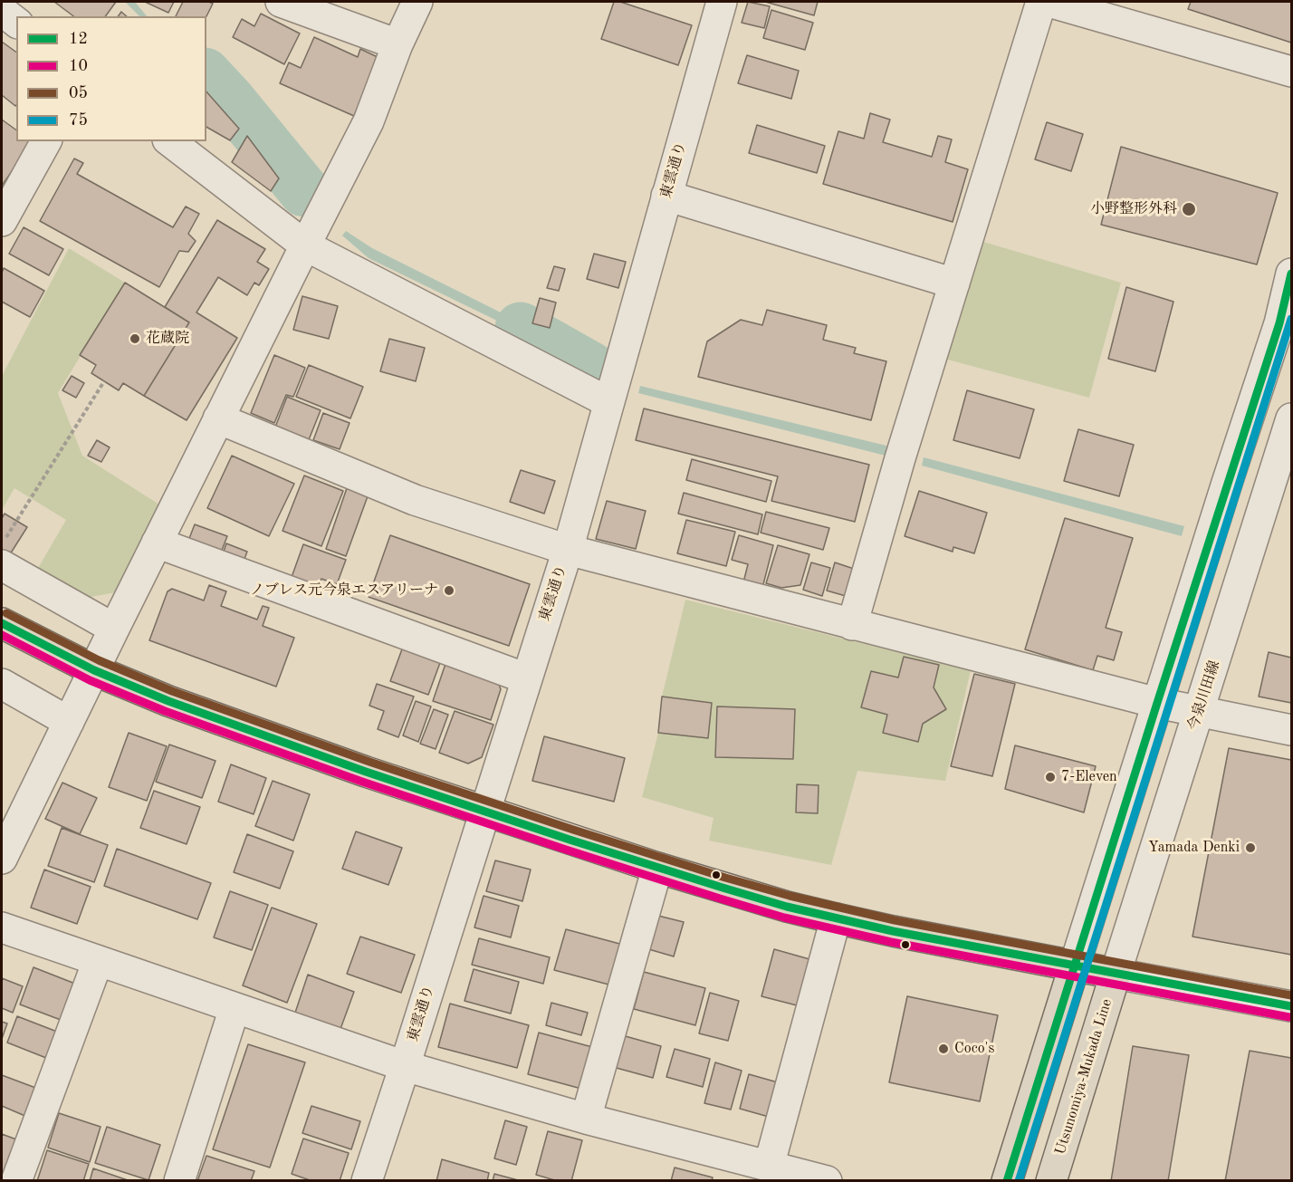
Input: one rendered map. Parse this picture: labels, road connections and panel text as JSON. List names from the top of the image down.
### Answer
{
  "streets": {
    "main road": ["Utsunomiya-Mukada Line"],
    "street": ["東雲通り", "今泉川田線"]
  },
  "crossings": [
    ["今泉川田線", "Utsunomiya-Mukada Line"]
  ],
  "places": [
    "小野整形外科",
    "花蔵院",
    "ノブレス元今泉エスアリーナ",
    "7-Eleven",
    "Yamada Denki",
    "Coco's"
  ],
  "lines": [
    "transit line 12",
    "transit line 75",
    "transit line 05",
    "transit line 10"
  ],
  "legend": [
    "12",
    "10",
    "05",
    "75"
  ]
}
